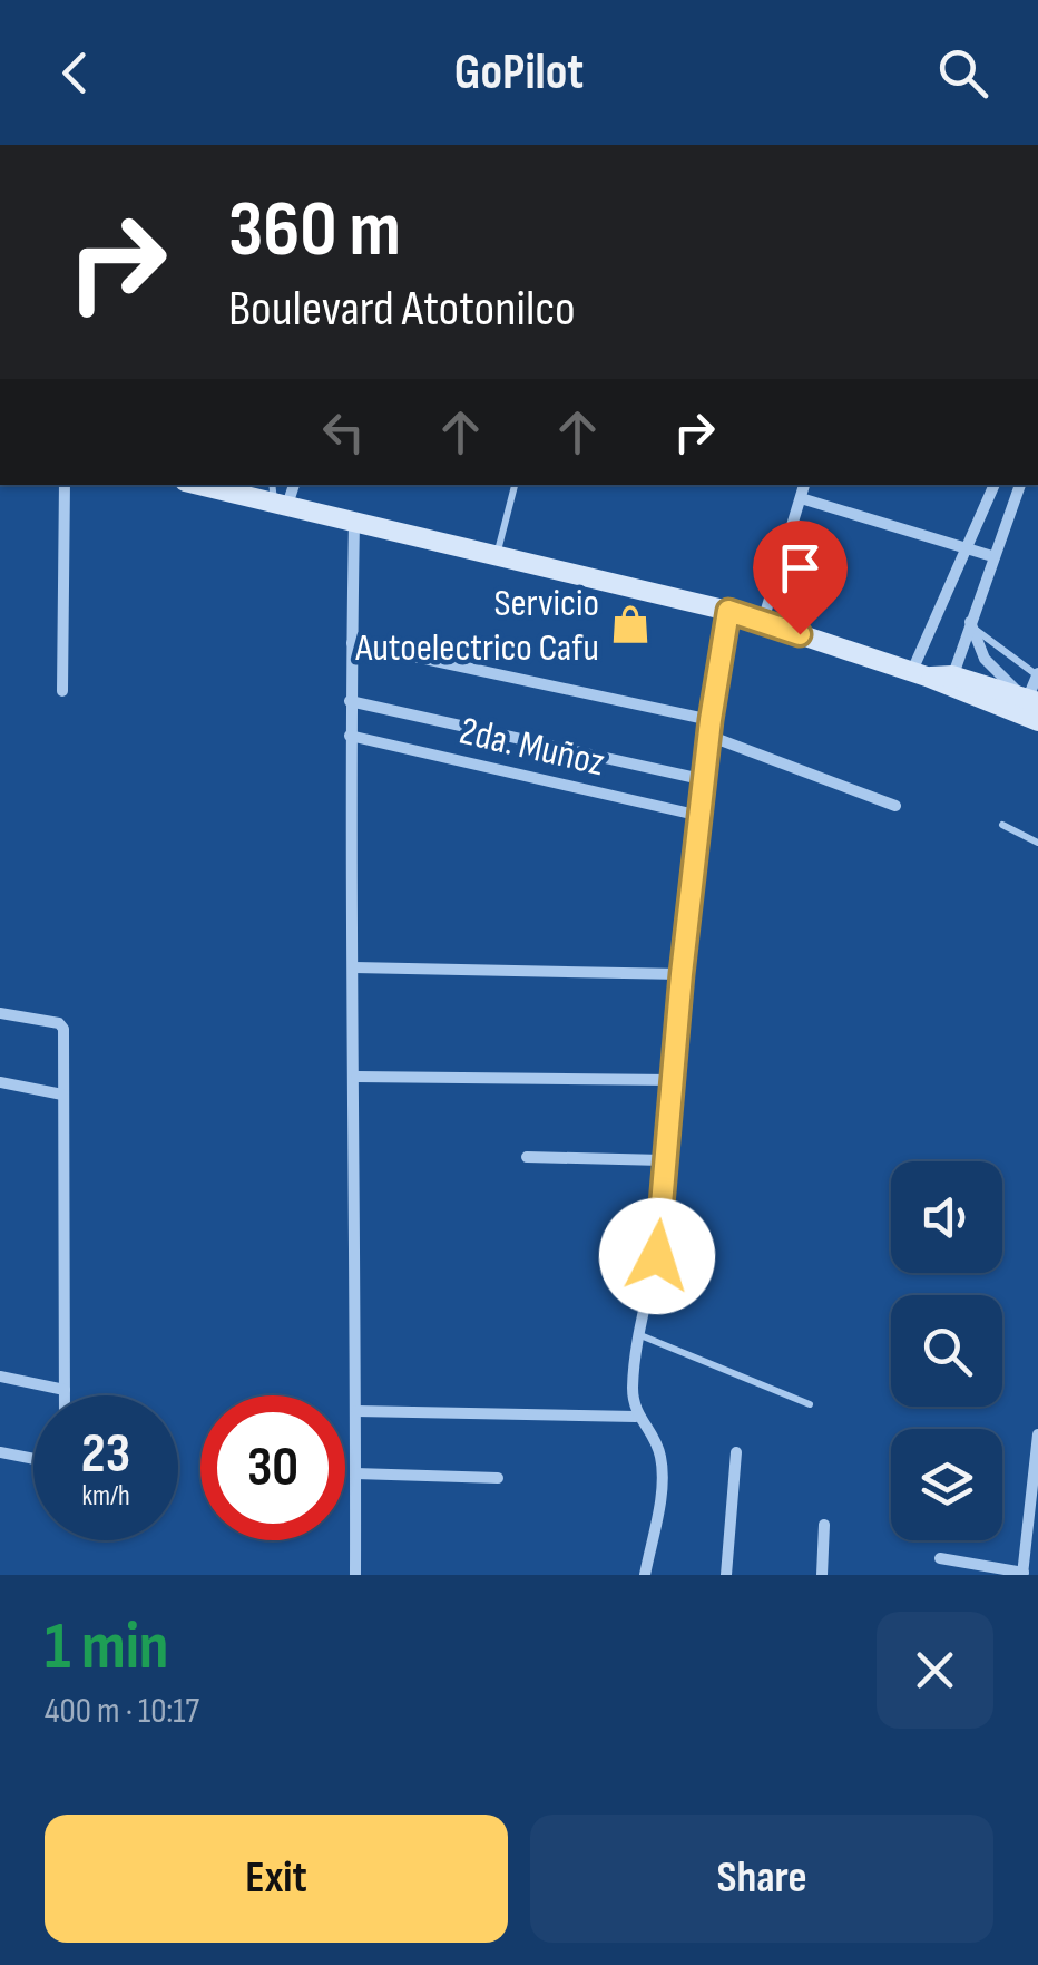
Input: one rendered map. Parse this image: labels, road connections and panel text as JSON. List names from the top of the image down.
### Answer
{
  "streets": {
    "street": ["2da. Muñoz"]
  },
  "places": {
    "shop": ["Servicio Autoelectrico Cafu"]
  },
  "page": {
    "header": "GoPilot",
    "turn": ["360 m", "Boulevard Atotonilco"],
    "speed": "23 km/h",
    "limit": "30",
    "heading": ["1 min", "400 m · 10:17"],
    "buttons": ["Exit", "Share"]
  }
}
